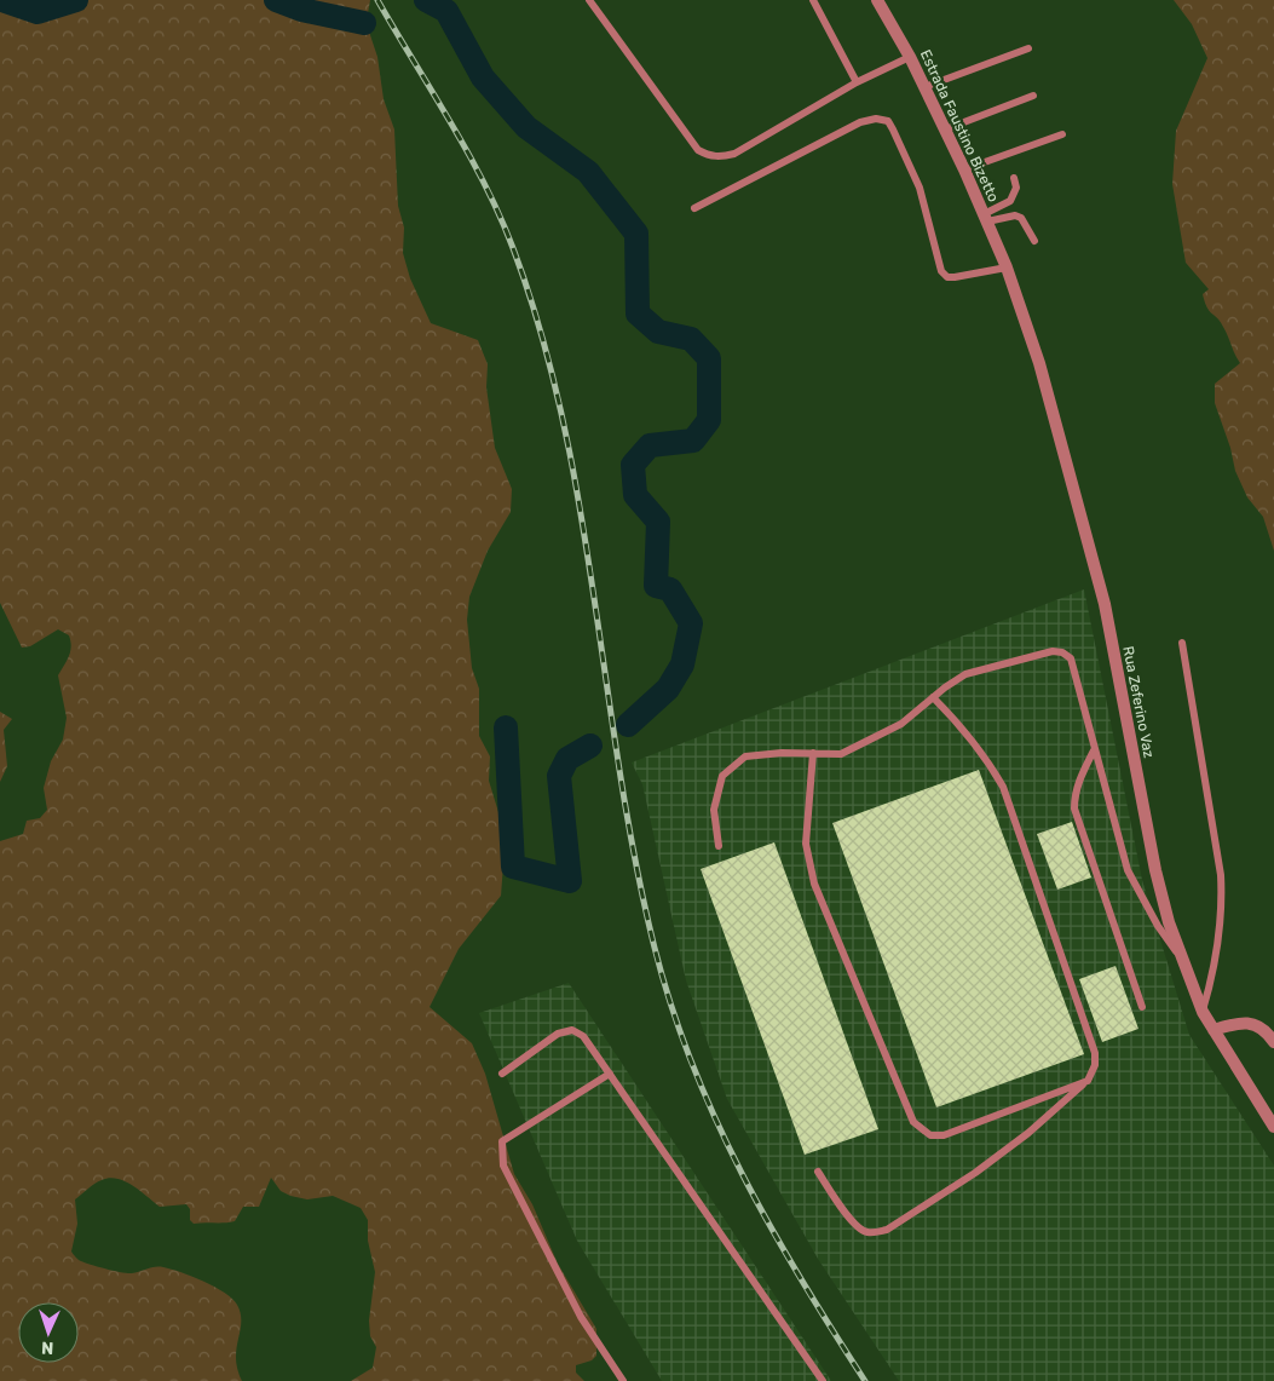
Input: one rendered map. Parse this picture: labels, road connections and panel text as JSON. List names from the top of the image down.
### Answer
{
  "streets": {
    "street": ["Estrada Faustino Bizetto", "Rua Zeferino Vaz"]
  },
  "crossings": [
    ["Estrada Faustino Bizetto", "Rua Zeferino Vaz"]
  ],
  "north": "bottom"
}
